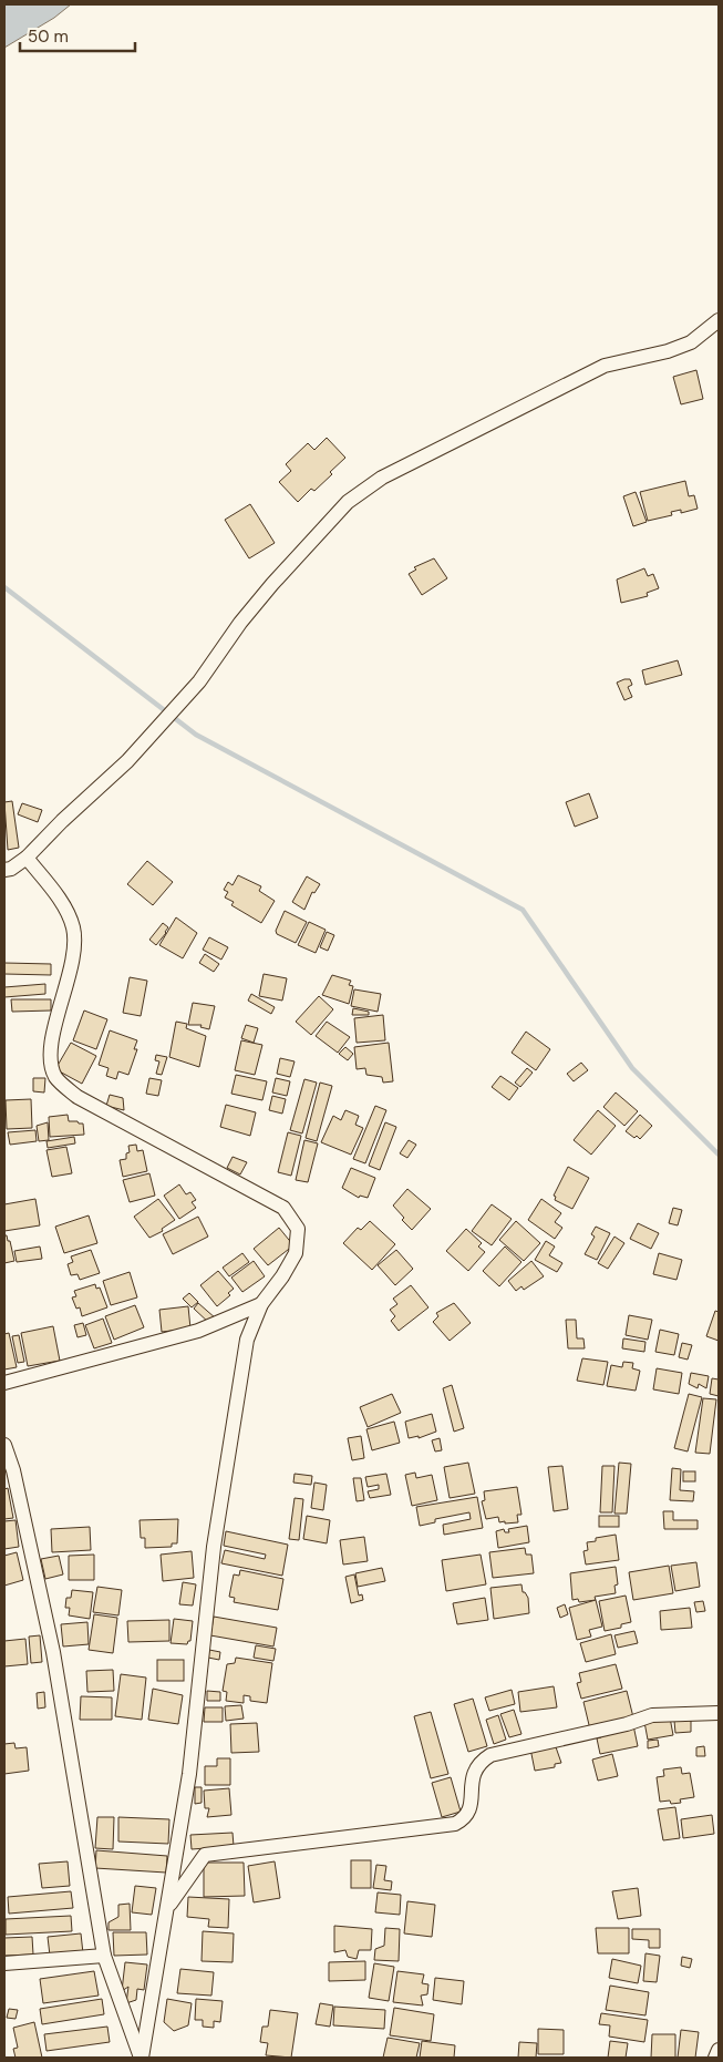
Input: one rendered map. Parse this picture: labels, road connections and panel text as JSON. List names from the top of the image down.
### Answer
{
  "scale_bar": "50 m"
}
